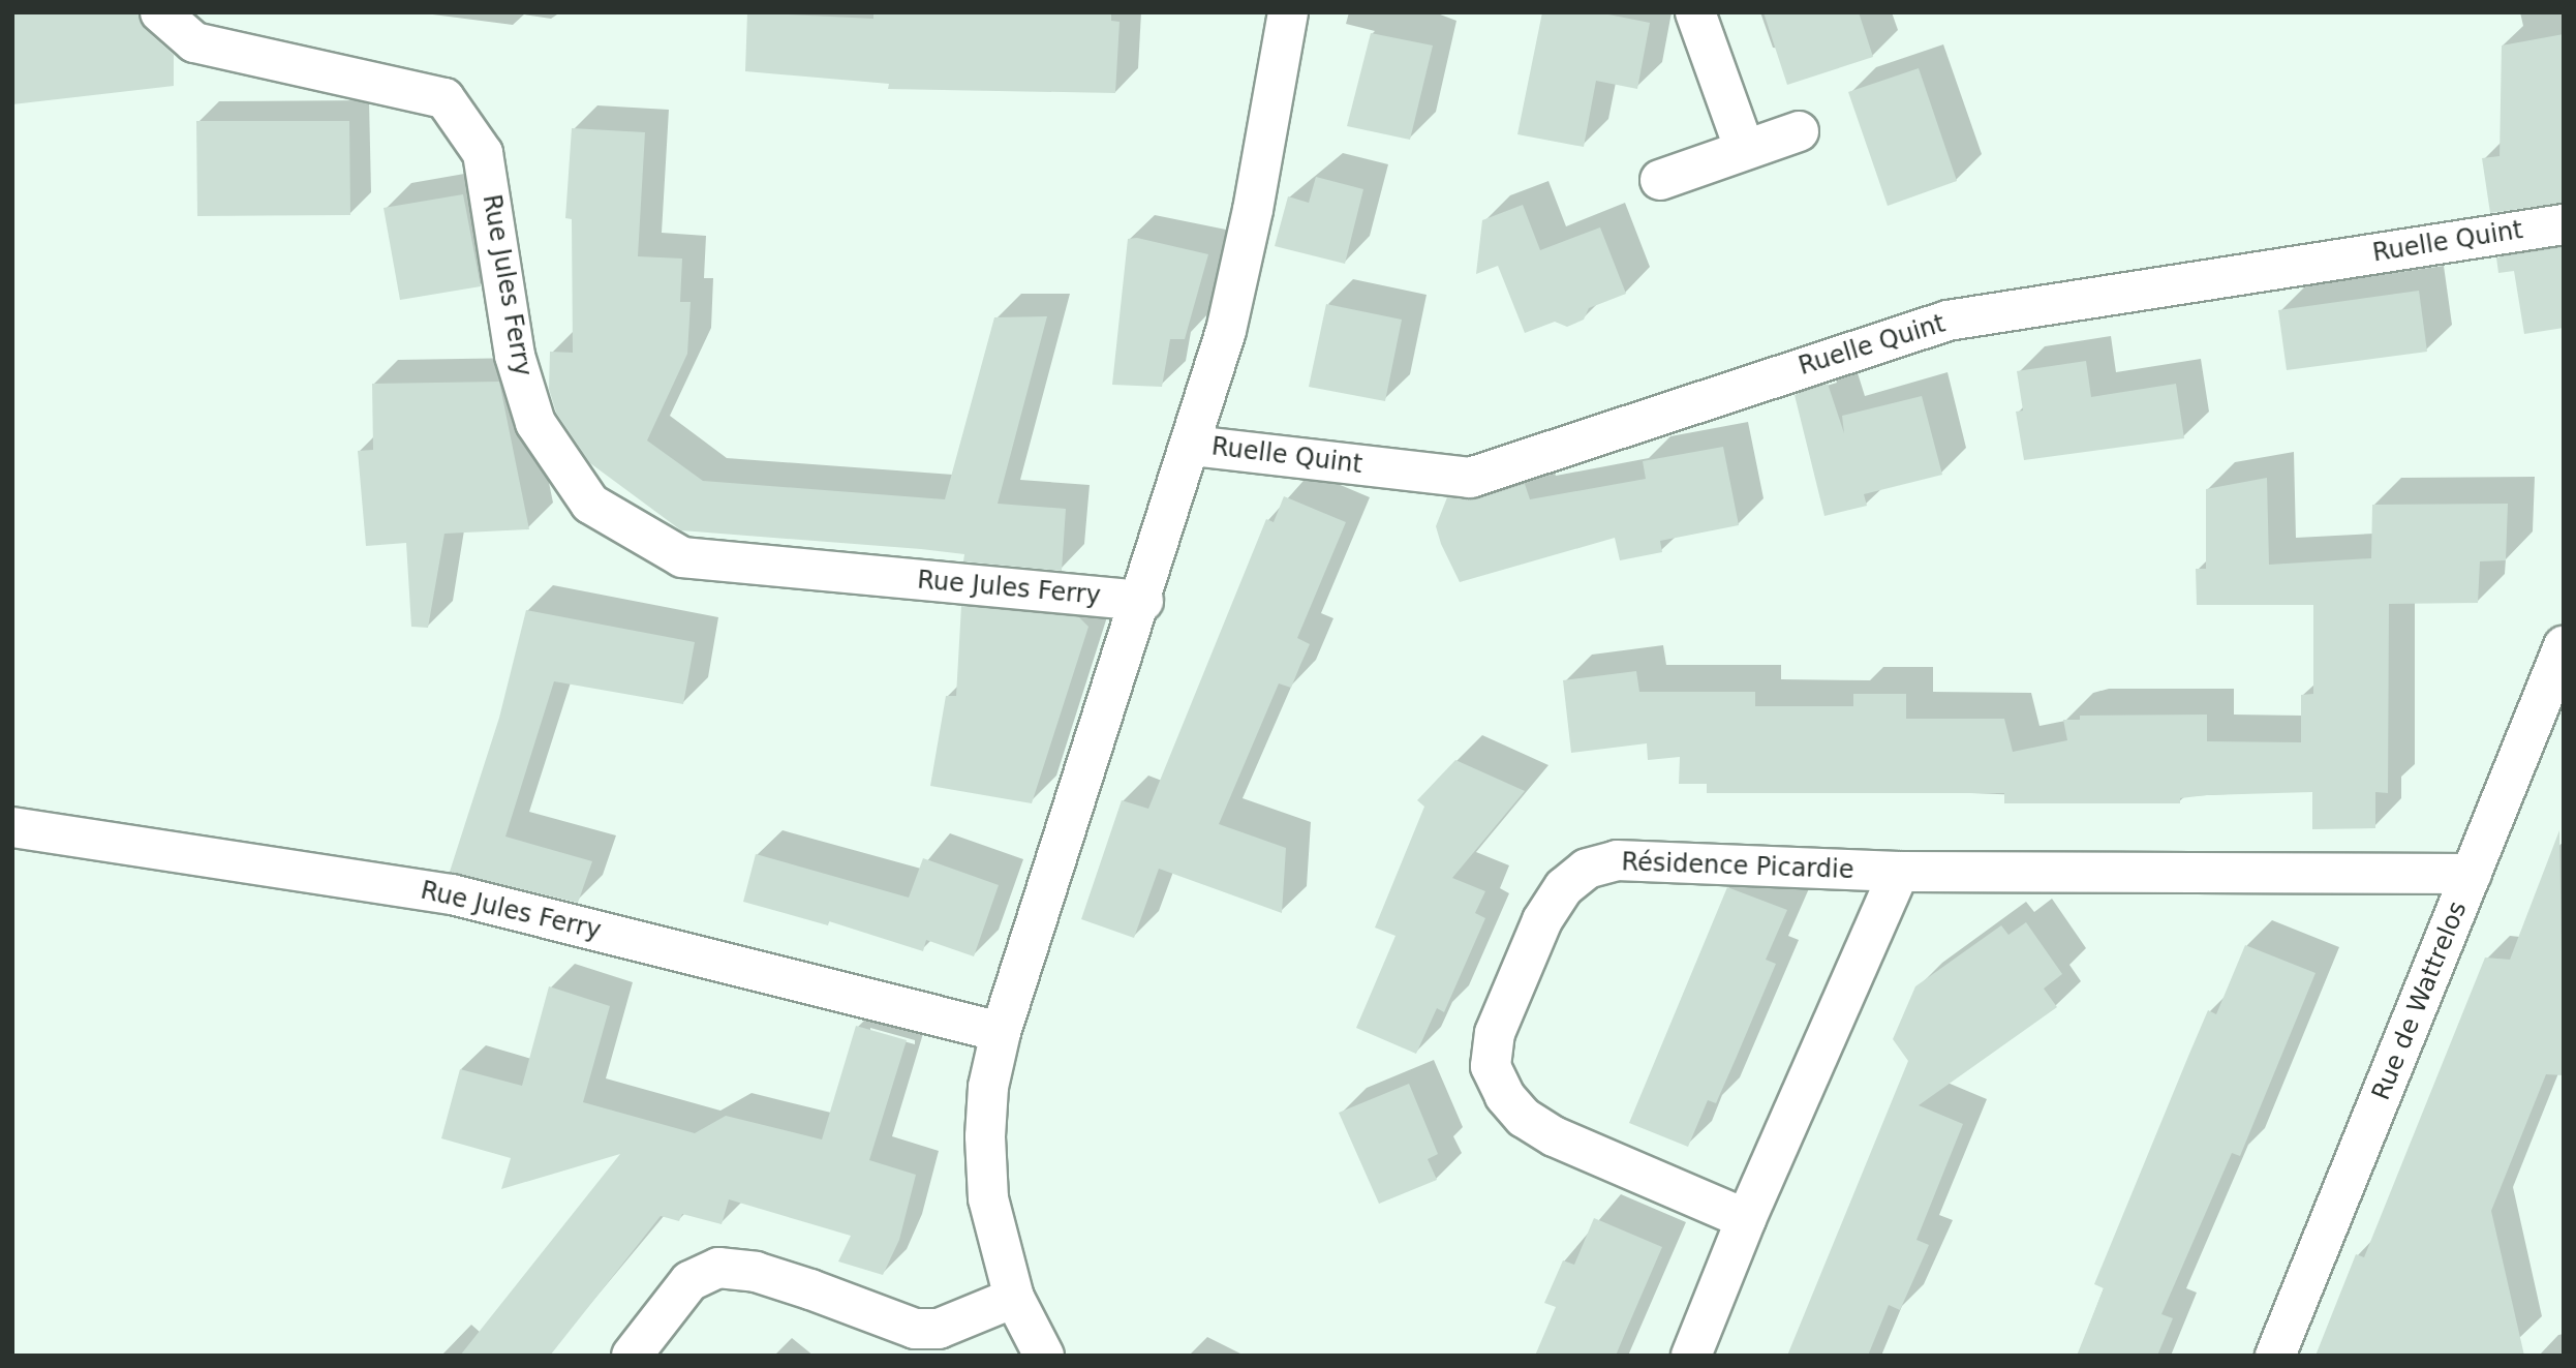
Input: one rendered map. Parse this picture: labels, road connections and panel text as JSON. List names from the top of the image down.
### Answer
{
  "streets": {
    "street": [
      "Ruelle Quint",
      "Rue Jules Ferry",
      "Résidence Picardie",
      "Rue de Wattrelos"
    ]
  },
  "crossings": [
    ["Résidence Picardie", "Rue de Wattrelos"]
  ]
}
